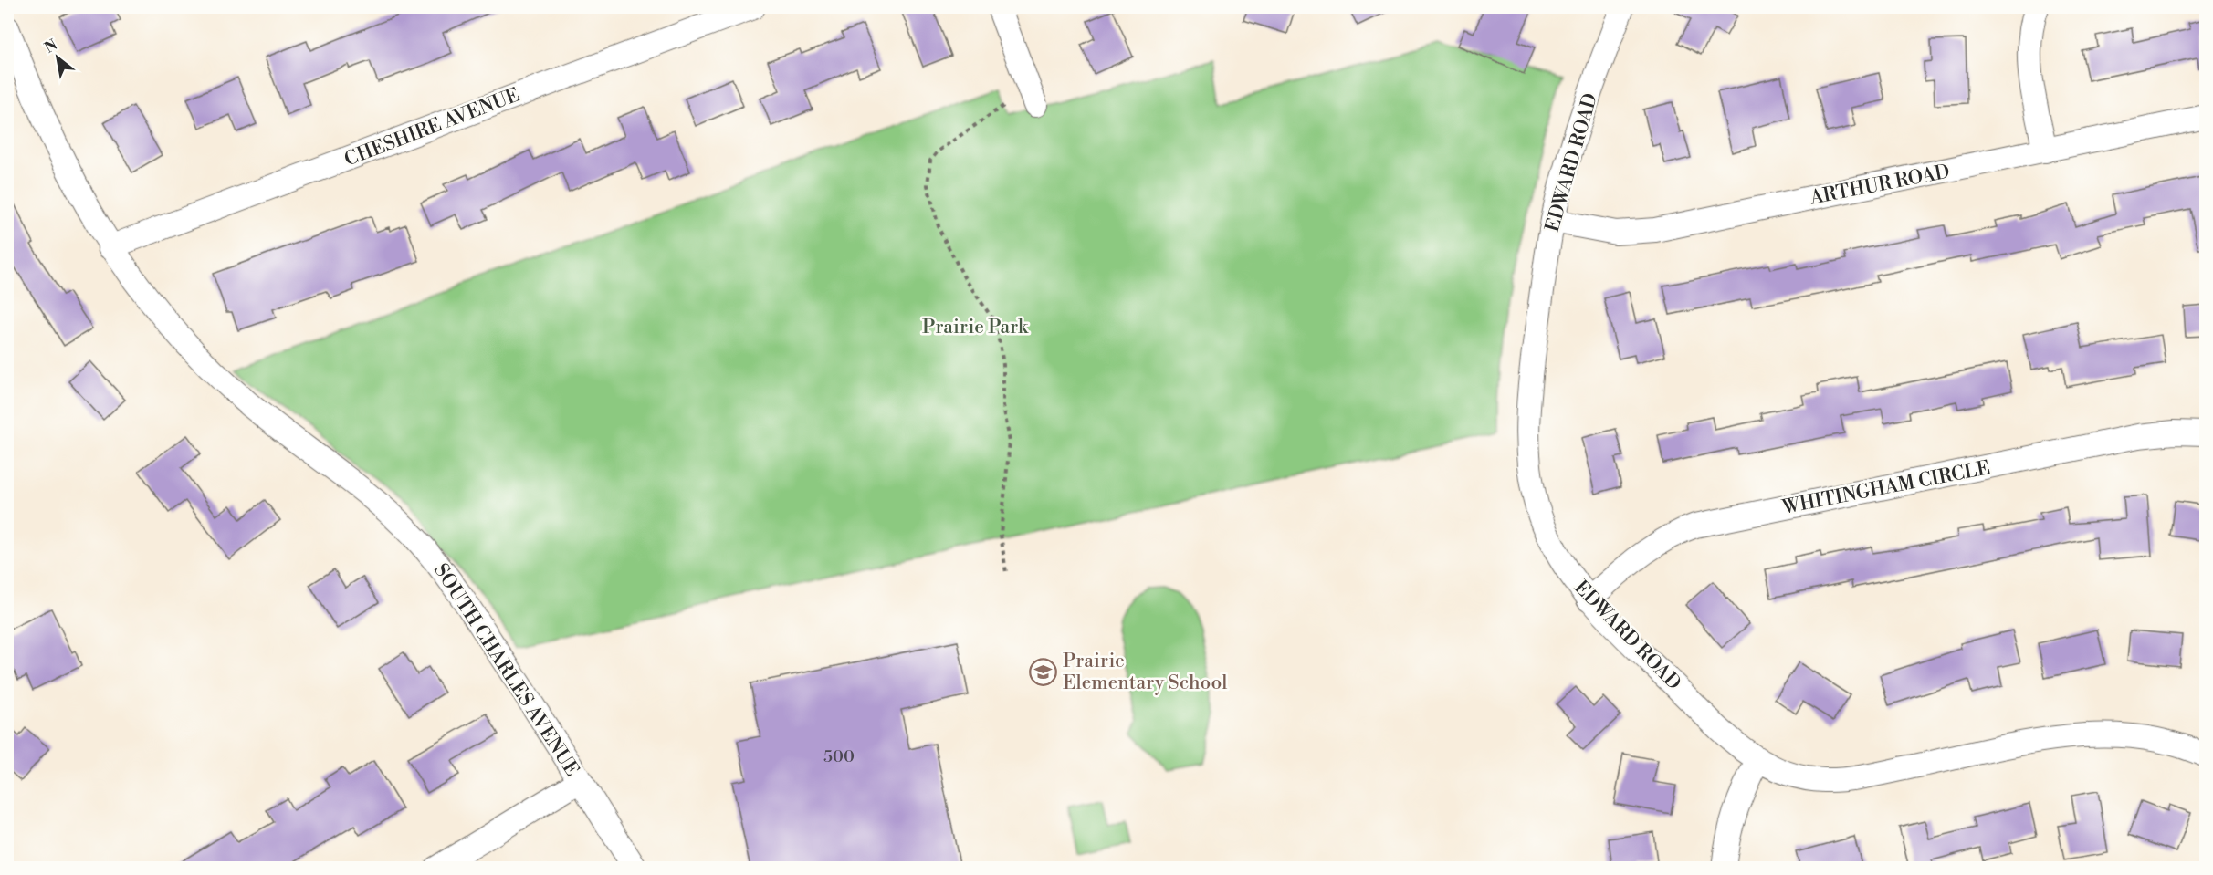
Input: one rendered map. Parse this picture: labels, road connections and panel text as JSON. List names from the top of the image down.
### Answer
{
  "streets": {
    "street": [
      "CHESHIRE AVENUE",
      "EDWARD ROAD",
      "ARTHUR ROAD",
      "WHITINGHAM CIRCLE",
      "SOUTH CHARLES AVENUE"
    ]
  },
  "crossings": [
    ["CHESHIRE AVENUE", "SOUTH CHARLES AVENUE"],
    ["EDWARD ROAD", "ARTHUR ROAD"],
    ["EDWARD ROAD", "WHITINGHAM CIRCLE"]
  ],
  "parks": ["Prairie Park"],
  "places": {
    "school or university": ["Prairie Elementary School"]
  },
  "house_numbers": ["500"],
  "north": "top left"
}
